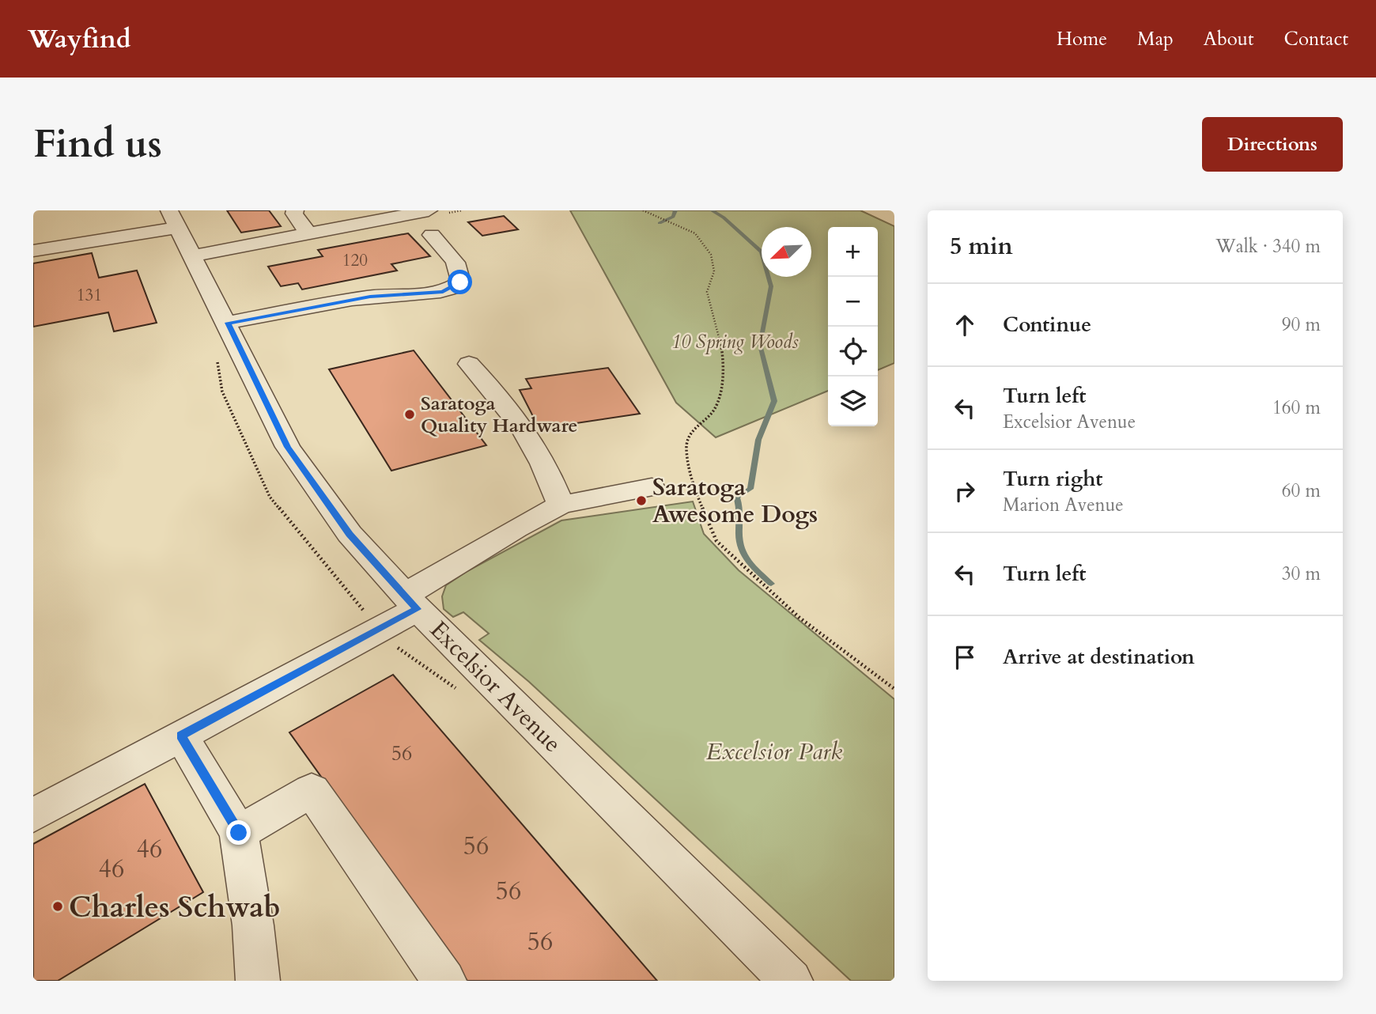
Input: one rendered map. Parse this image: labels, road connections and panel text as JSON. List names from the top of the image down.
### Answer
{
  "streets": {
    "street": ["Excelsior Avenue"]
  },
  "parks": ["10 Spring Woods", "Excelsior Park"],
  "places": ["Saratoga Quality Hardware", "Saratoga Awesome Dogs", "Charles Schwab"],
  "house_numbers": [
    "120",
    "131",
    "56",
    "56",
    "46",
    "46",
    "56",
    "56"
  ],
  "north": "bottom left",
  "page": {
    "header": "Wayfind",
    "nav": [
      "Home",
      "Map",
      "About",
      "Contact"
    ],
    "buttons": "Directions",
    "title": "Find us",
    "heading": ["5 min", "Walk · 340 m"],
    "map_buttons": ["+", "−"],
    "list": [
      ["Continue", "90 m"],
      ["Turn left", "Excelsior Avenue", "160 m"],
      ["Turn right", "Marion Avenue", "60 m"],
      ["Turn left", "30 m"],
      "Arrive at destination"
    ]
  }
}
